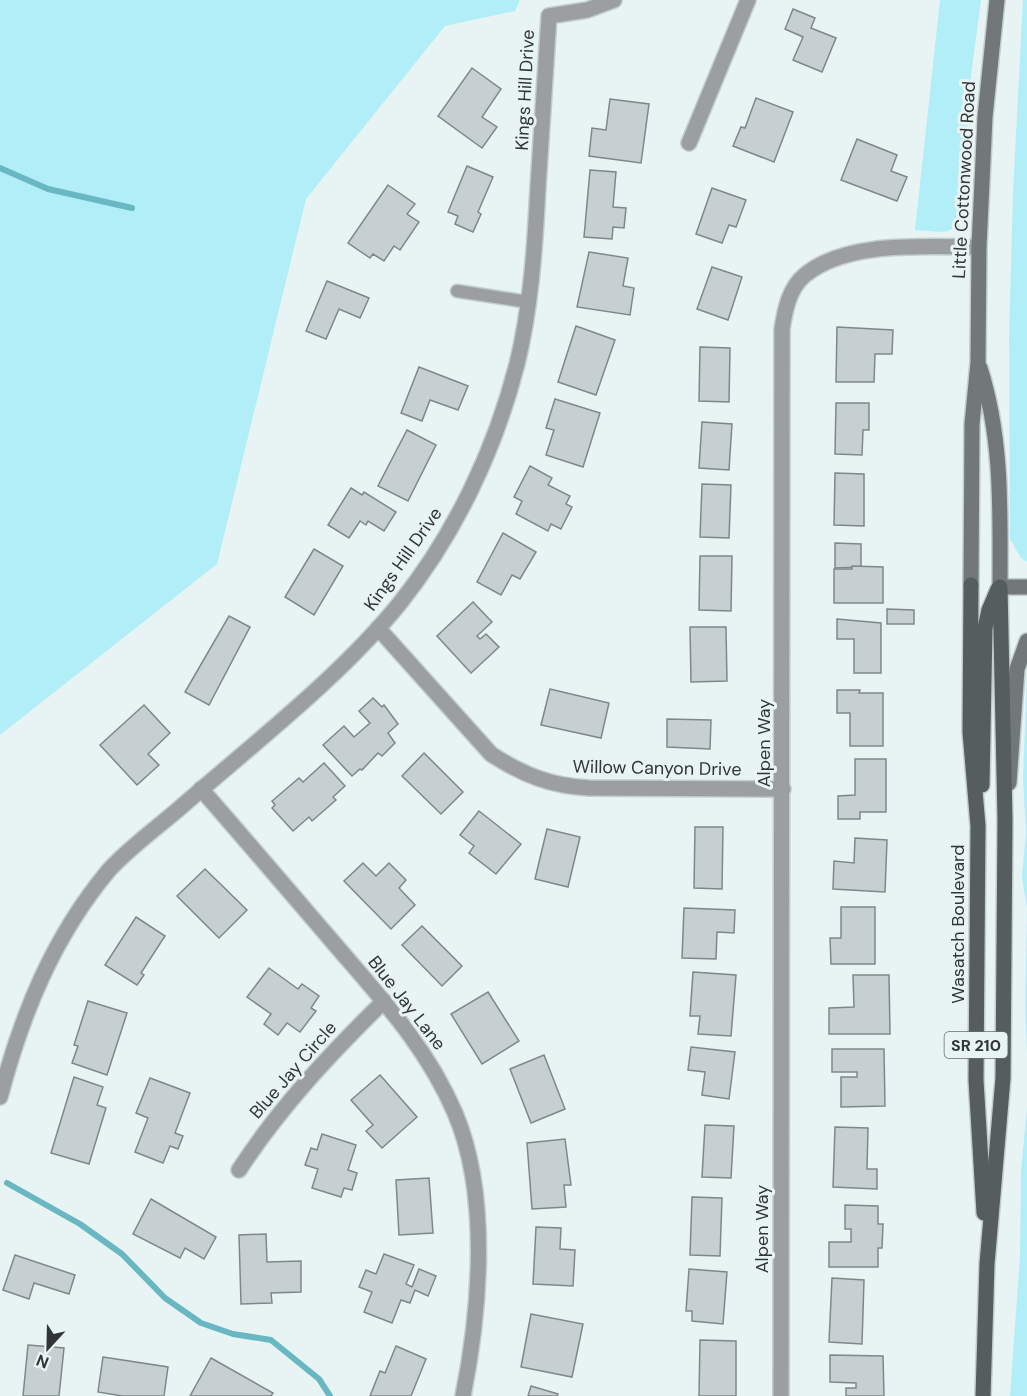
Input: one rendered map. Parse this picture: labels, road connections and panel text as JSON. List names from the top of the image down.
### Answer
{
  "streets": {
    "main road": ["Little Cottonwood Road", "Wasatch Boulevard", "SR 210"],
    "street": [
      "Kings Hill Drive",
      "Alpen Way",
      "Willow Canyon Drive",
      "Blue Jay Lane",
      "Blue Jay Circle"
    ]
  },
  "crossings": [
    ["Kings Hill Drive", "Willow Canyon Drive"],
    ["Kings Hill Drive", "Blue Jay Lane"],
    ["Little Cottonwood Road", "Alpen Way"],
    ["Little Cottonwood Road", "Wasatch Boulevard"],
    ["Alpen Way", "Willow Canyon Drive"],
    ["Blue Jay Lane", "Blue Jay Circle"]
  ],
  "north": "bottom"
}
